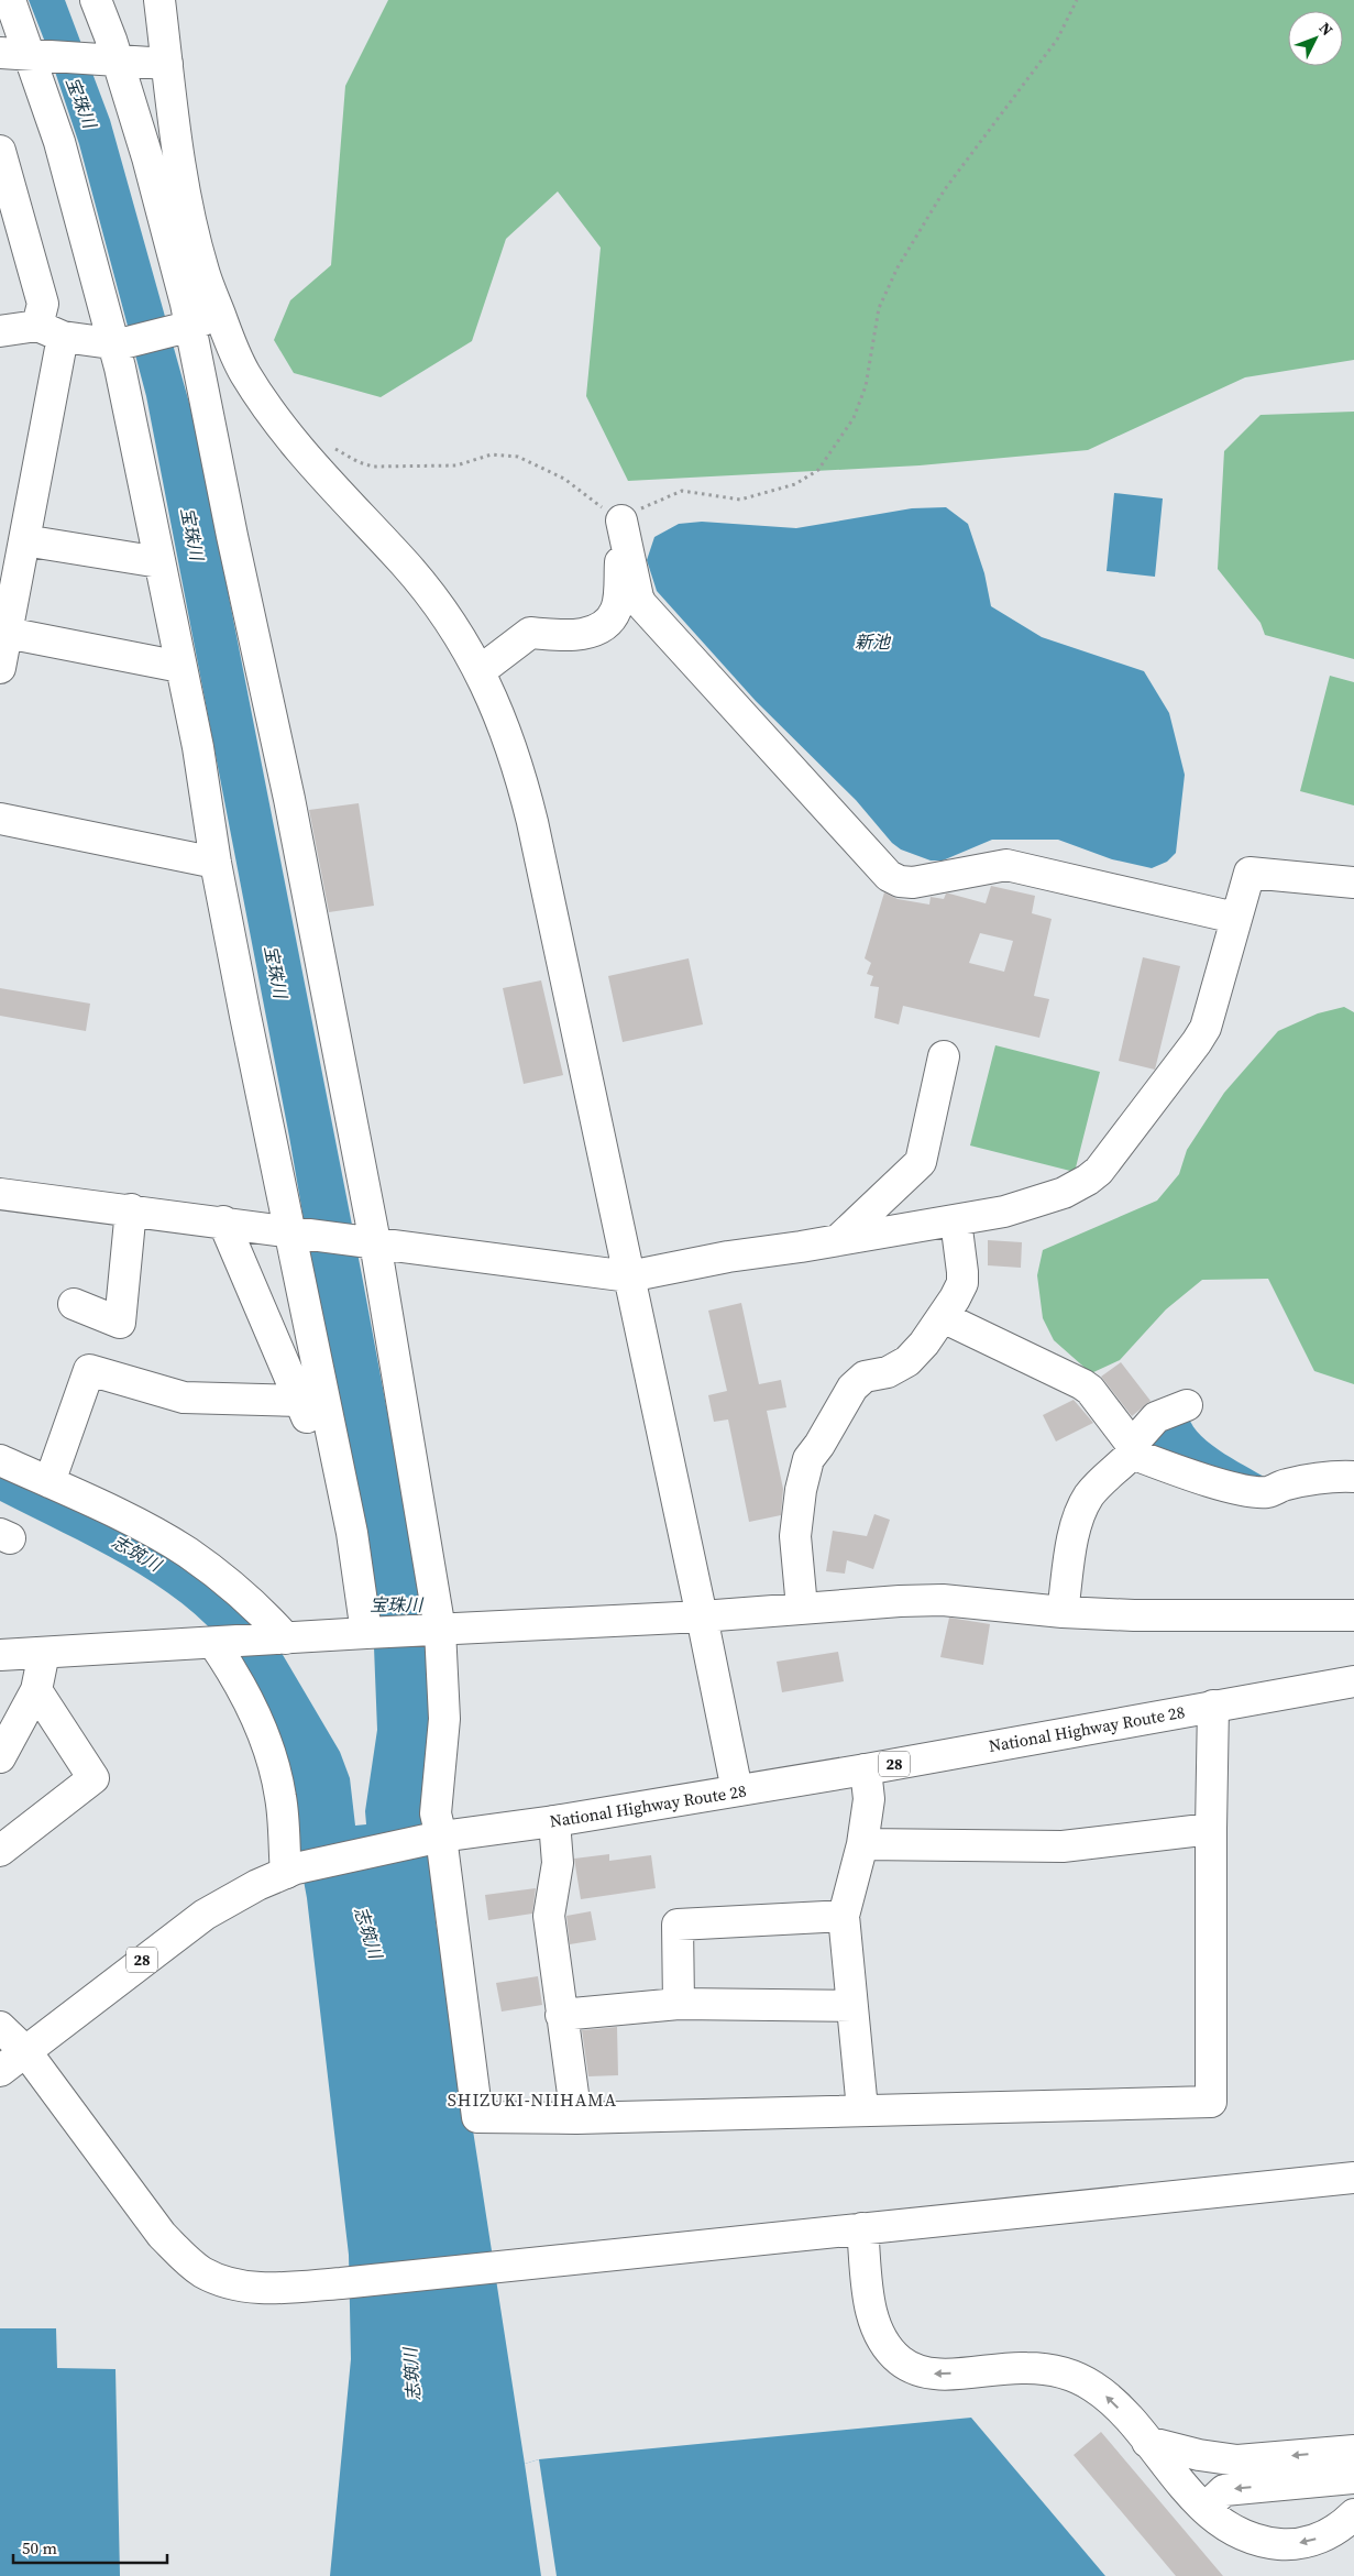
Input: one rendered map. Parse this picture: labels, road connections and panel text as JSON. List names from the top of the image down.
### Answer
{
  "streets": {
    "main road": ["National Highway Route 28", "28"]
  },
  "districts": ["SHIZUKI-NIIHAMA"],
  "water": ["宝珠川", "新池", "志筑川"],
  "scale_bar": "50 m",
  "north": "top right"
}
